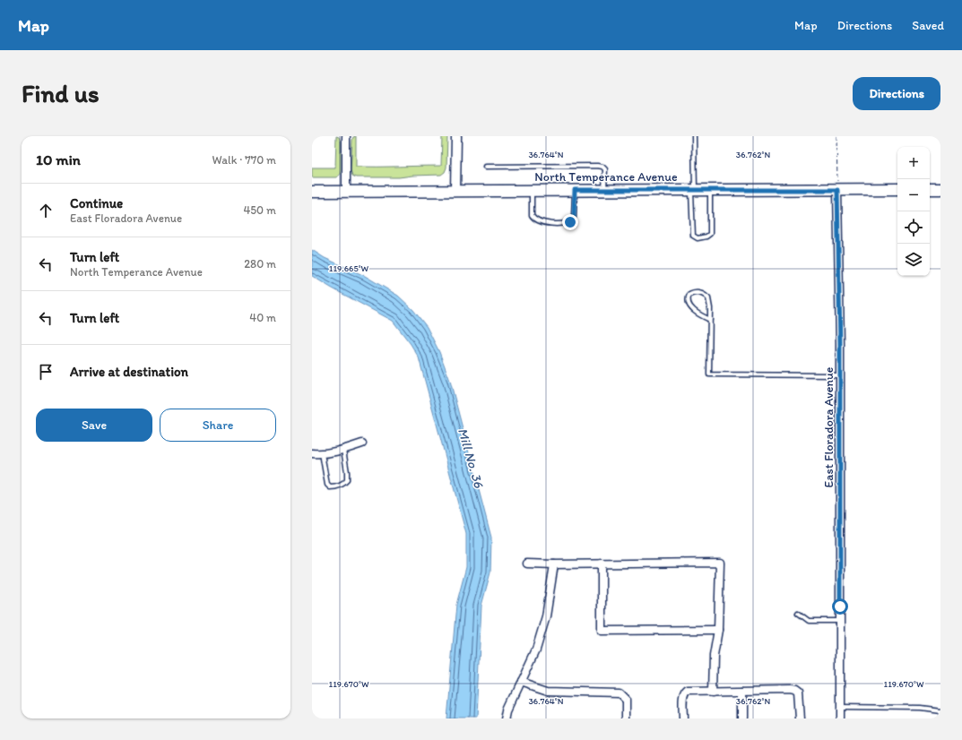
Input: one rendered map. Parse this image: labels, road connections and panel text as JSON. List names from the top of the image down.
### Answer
{
  "streets": {
    "main road": ["North Temperance Avenue"],
    "street": ["East Floradora Avenue"]
  },
  "crossings": [
    ["North Temperance Avenue", "East Floradora Avenue"]
  ],
  "water": ["Mill No. 36"],
  "page": {
    "header": "Map",
    "nav": ["Map", "Directions", "Saved"],
    "buttons": [
      "Directions",
      ["Save", "Share"]
    ],
    "title": "Find us",
    "heading": ["10 min", "Walk · 770 m"],
    "map_buttons": ["+", "−"],
    "list": [
      ["Continue", "East Floradora Avenue", "450 m"],
      ["Turn left", "North Temperance Avenue", "280 m"],
      ["Turn left", "40 m"],
      "Arrive at destination"
    ]
  },
  "coordinates": [
    "36.764°N",
    "36.762°N",
    "119.665°W",
    "119.670°W"
  ]
}
